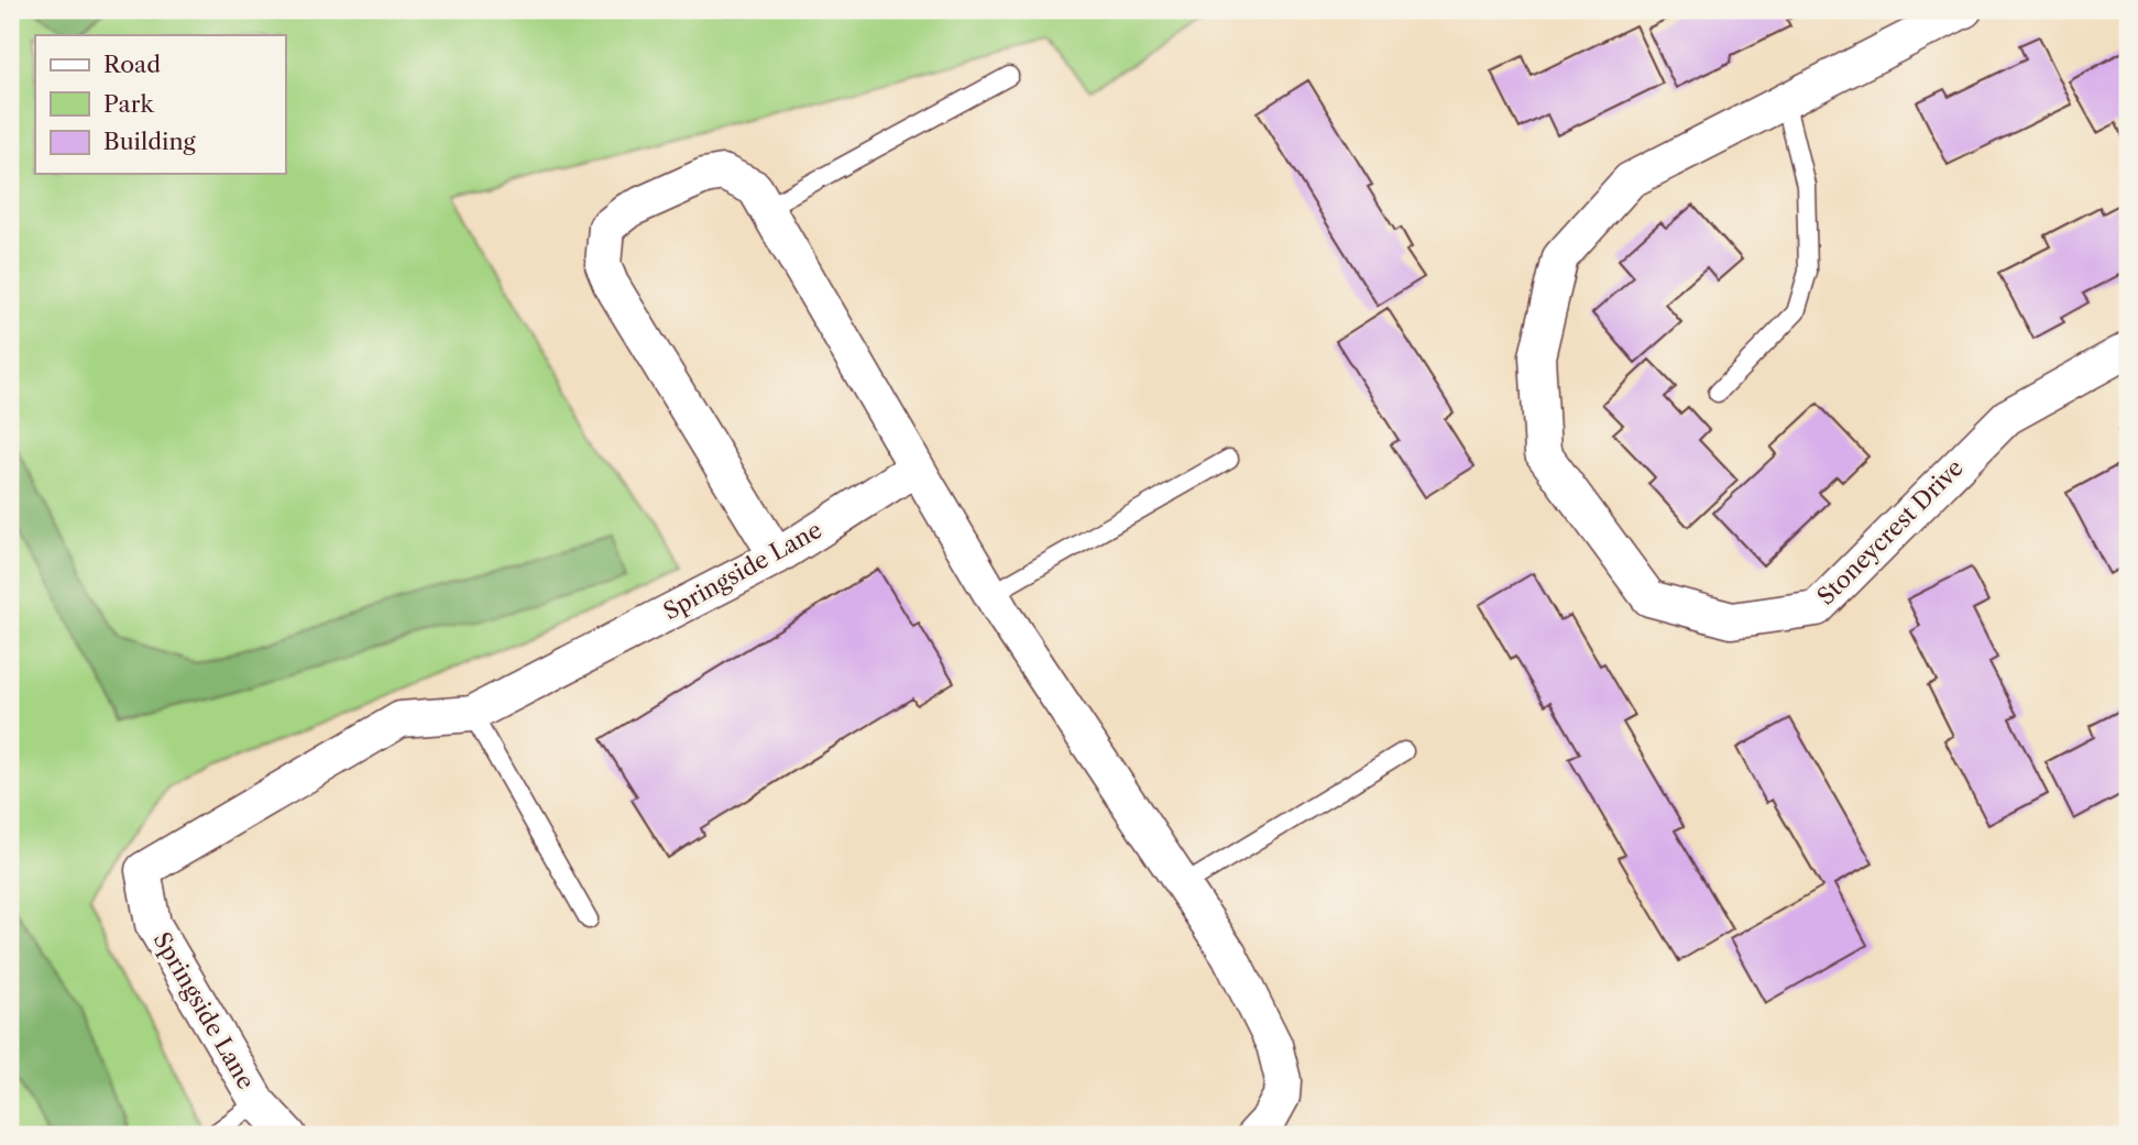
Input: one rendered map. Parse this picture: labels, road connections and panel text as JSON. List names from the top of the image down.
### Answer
{
  "streets": {
    "street": ["Stoneycrest Drive", "Springside Lane"]
  },
  "legend": ["Road", "Park", "Building"]
}
